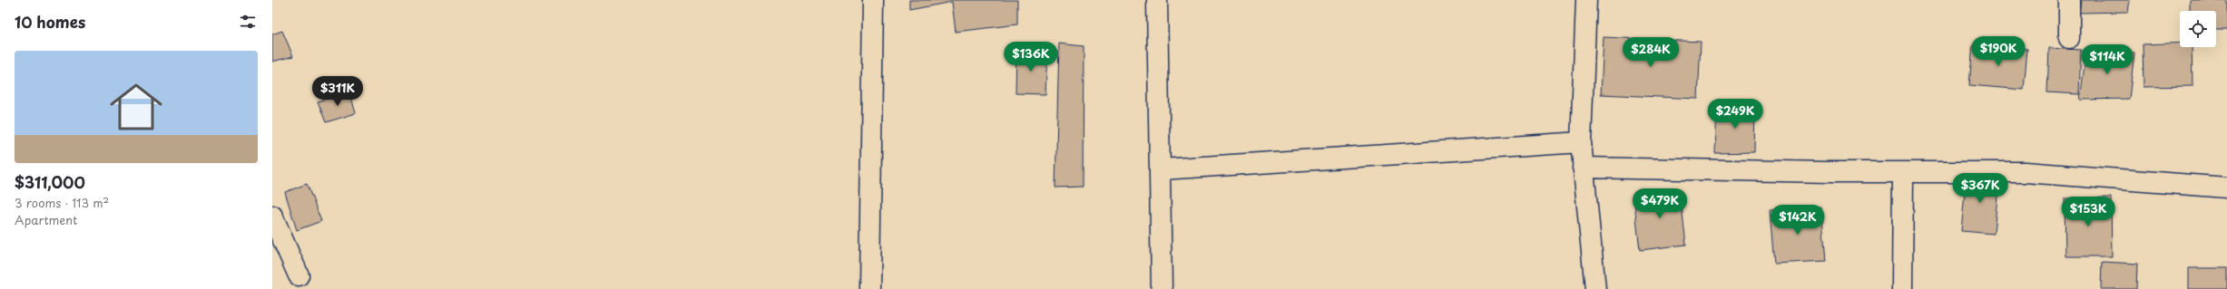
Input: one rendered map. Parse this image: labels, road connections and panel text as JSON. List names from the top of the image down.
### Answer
{
  "page": {
    "heading": "10 homes",
    "price": [
      "$190K",
      "$284K",
      "$136K",
      "$114K",
      "$311K",
      "$249K",
      "$367K",
      "$479K",
      "$153K",
      "$142K"
    ],
    "list": [
      {
        "name": "$311,000",
        "note": "3 rooms · 113 m² · Apartment"
      }
    ]
  }
}
